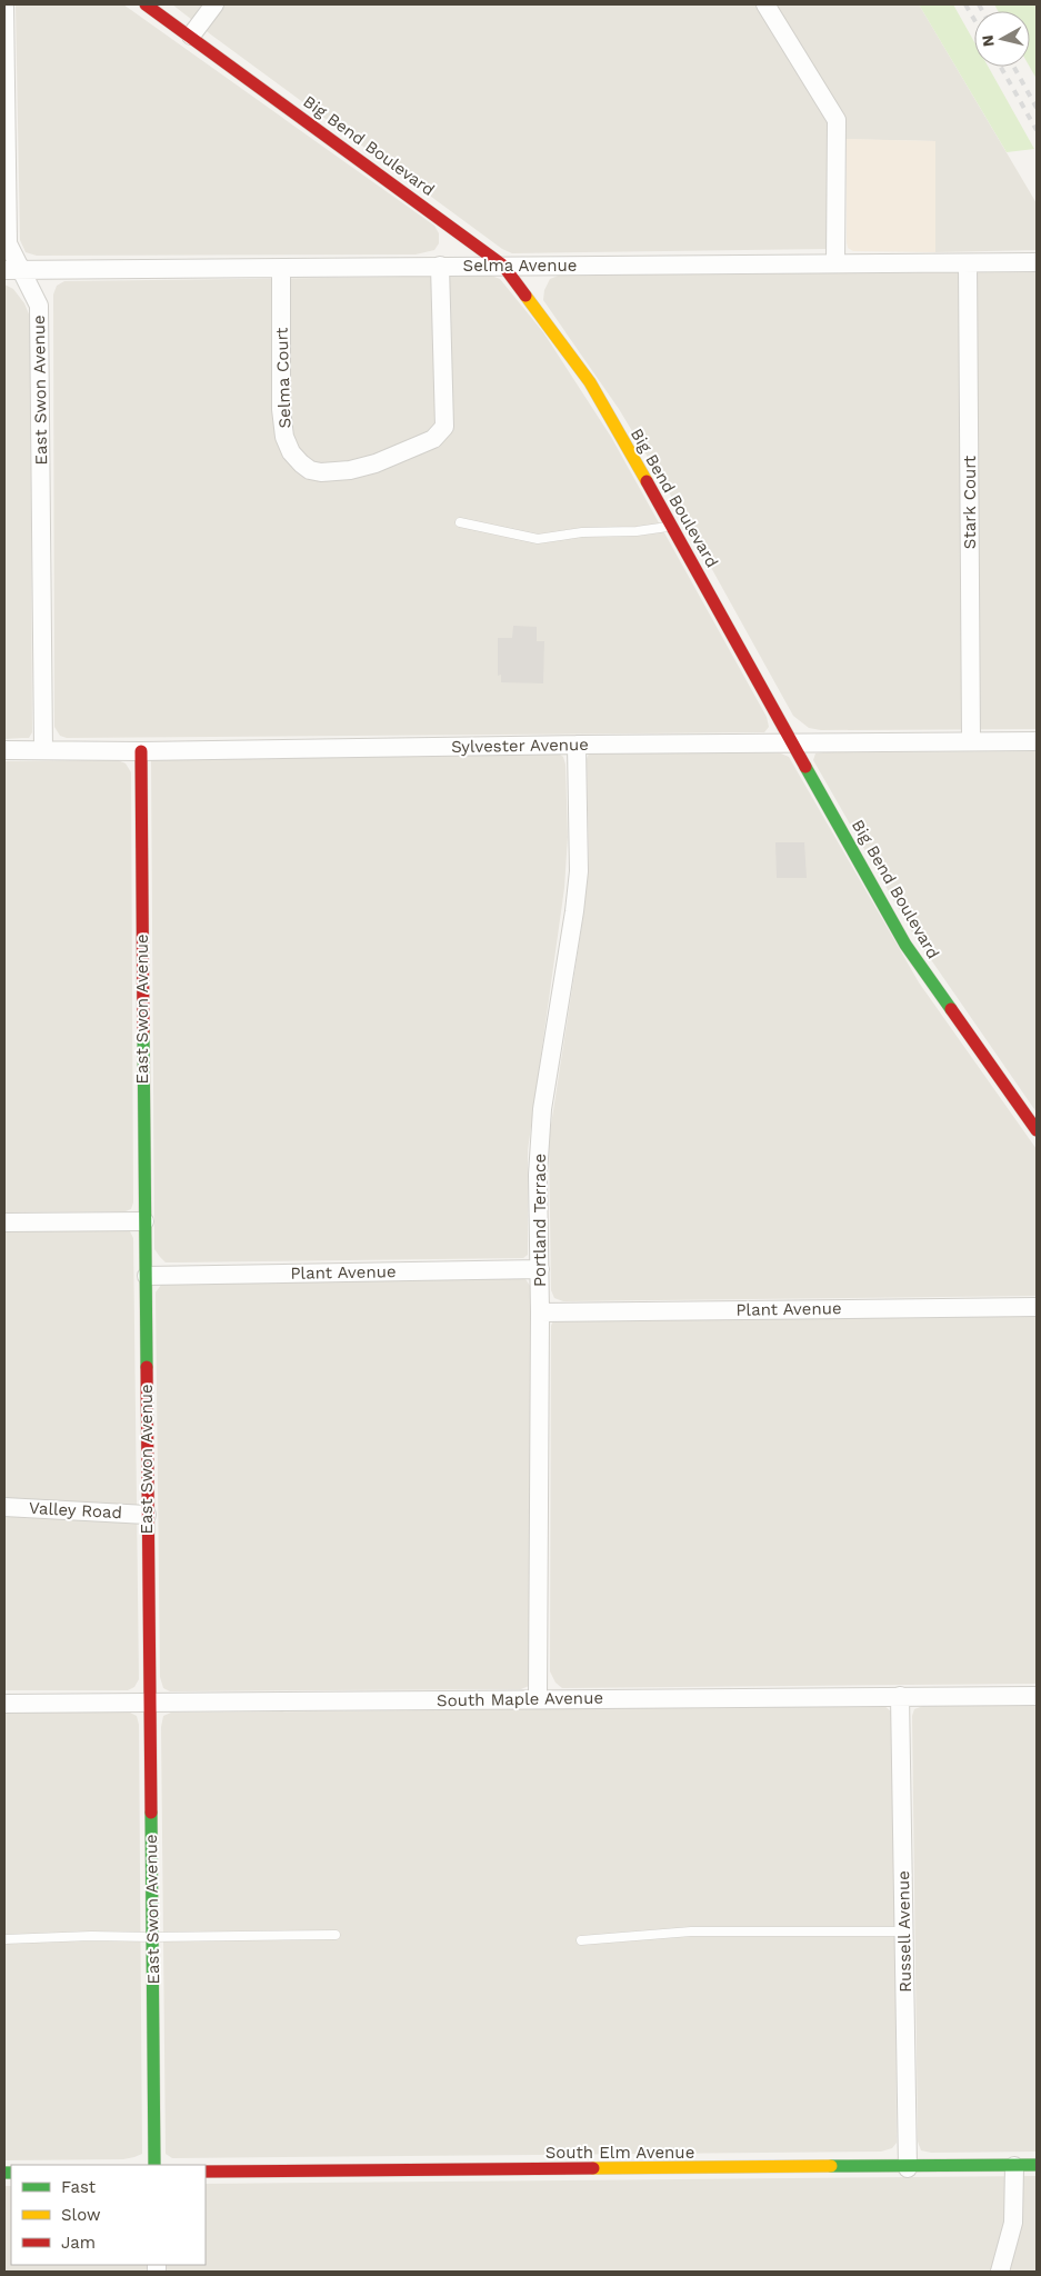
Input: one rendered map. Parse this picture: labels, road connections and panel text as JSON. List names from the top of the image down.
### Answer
{
  "streets": {
    "main road": ["Big Bend Boulevard", "East Swon Avenue", "South Elm Avenue"],
    "street": [
      "Selma Avenue",
      "Selma Court",
      "Stark Court",
      "Sylvester Avenue",
      "Portland Terrace",
      "Plant Avenue",
      "Valley Road",
      "South Maple Avenue",
      "Russell Avenue"
    ]
  },
  "crossings": [
    ["Big Bend Boulevard", "Selma Avenue"],
    ["Big Bend Boulevard", "Sylvester Avenue"],
    ["Selma Avenue", "Selma Court"],
    ["Selma Avenue", "East Swon Avenue"],
    ["Selma Avenue", "Stark Court"],
    ["East Swon Avenue", "Sylvester Avenue"],
    ["East Swon Avenue", "Plant Avenue"],
    ["East Swon Avenue", "Valley Road"],
    ["East Swon Avenue", "South Maple Avenue"],
    ["Stark Court", "Sylvester Avenue"],
    ["Sylvester Avenue", "Portland Terrace"],
    ["Portland Terrace", "Plant Avenue"],
    ["Portland Terrace", "South Maple Avenue"],
    ["South Maple Avenue", "Russell Avenue"],
    ["Russell Avenue", "South Elm Avenue"]
  ],
  "legend": ["Fast", "Slow", "Jam"],
  "north": "left"
}
